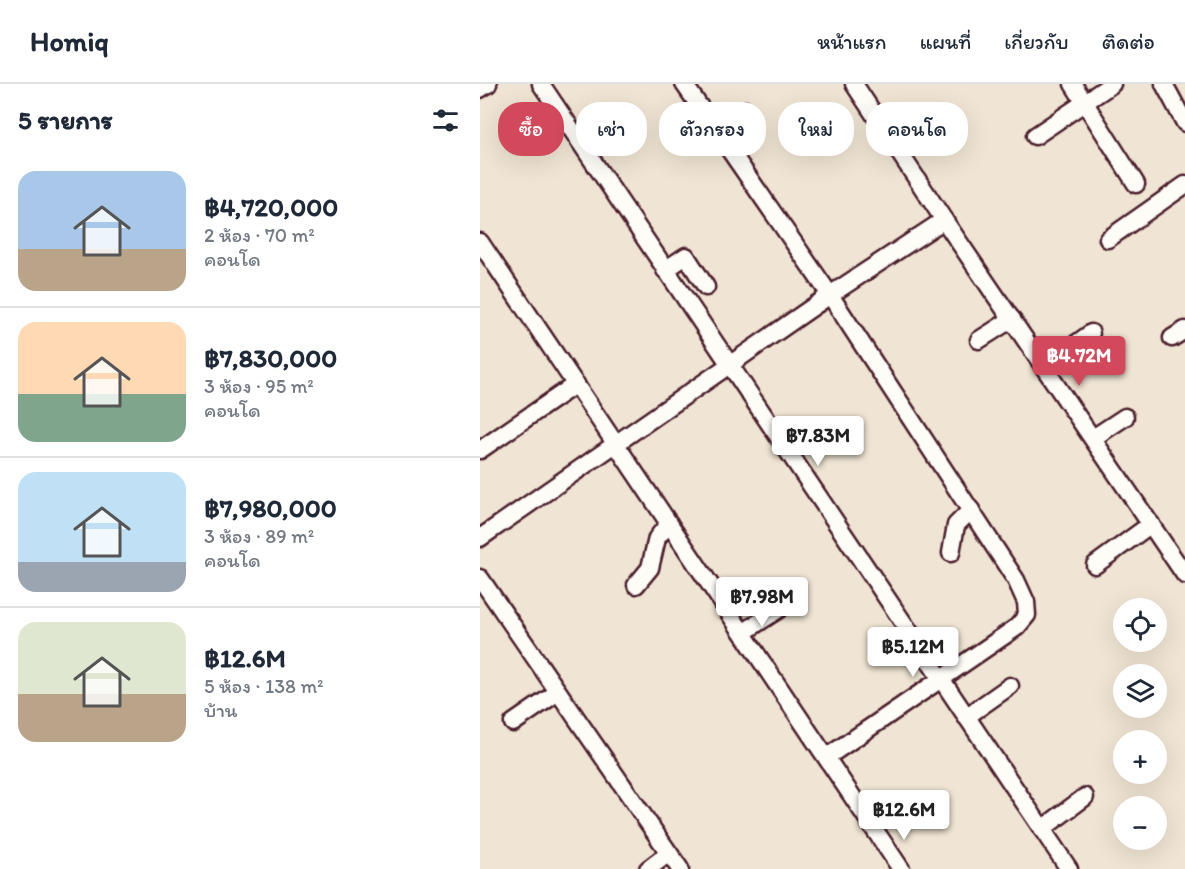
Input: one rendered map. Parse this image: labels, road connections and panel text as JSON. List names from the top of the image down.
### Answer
{
  "page": {
    "header": "Homiq",
    "nav": [
      "หน้าแรก",
      "แผนที่",
      "เกี่ยวกับ",
      "ติดต่อ"
    ],
    "heading": "5 รายการ",
    "chip": [
      "ซื้อ",
      "เช่า",
      "ตัวกรอง",
      "ใหม่",
      "คอนโด"
    ],
    "list": [
      {
        "name": "฿4,720,000",
        "note": "2 ห้อง · 70 m² · คอนโด"
      },
      {
        "name": "฿7,830,000",
        "note": "3 ห้อง · 95 m² · คอนโด"
      },
      {
        "name": "฿7,980,000",
        "note": "3 ห้อง · 89 m² · คอนโด"
      },
      {
        "name": "฿12.6M",
        "note": "5 ห้อง · 138 m² · บ้าน"
      }
    ],
    "price": [
      "฿4.72M",
      "฿7.83M",
      "฿7.98M",
      "฿5.12M",
      "฿12.6M"
    ],
    "map_buttons": ["+", "−"]
  }
}
